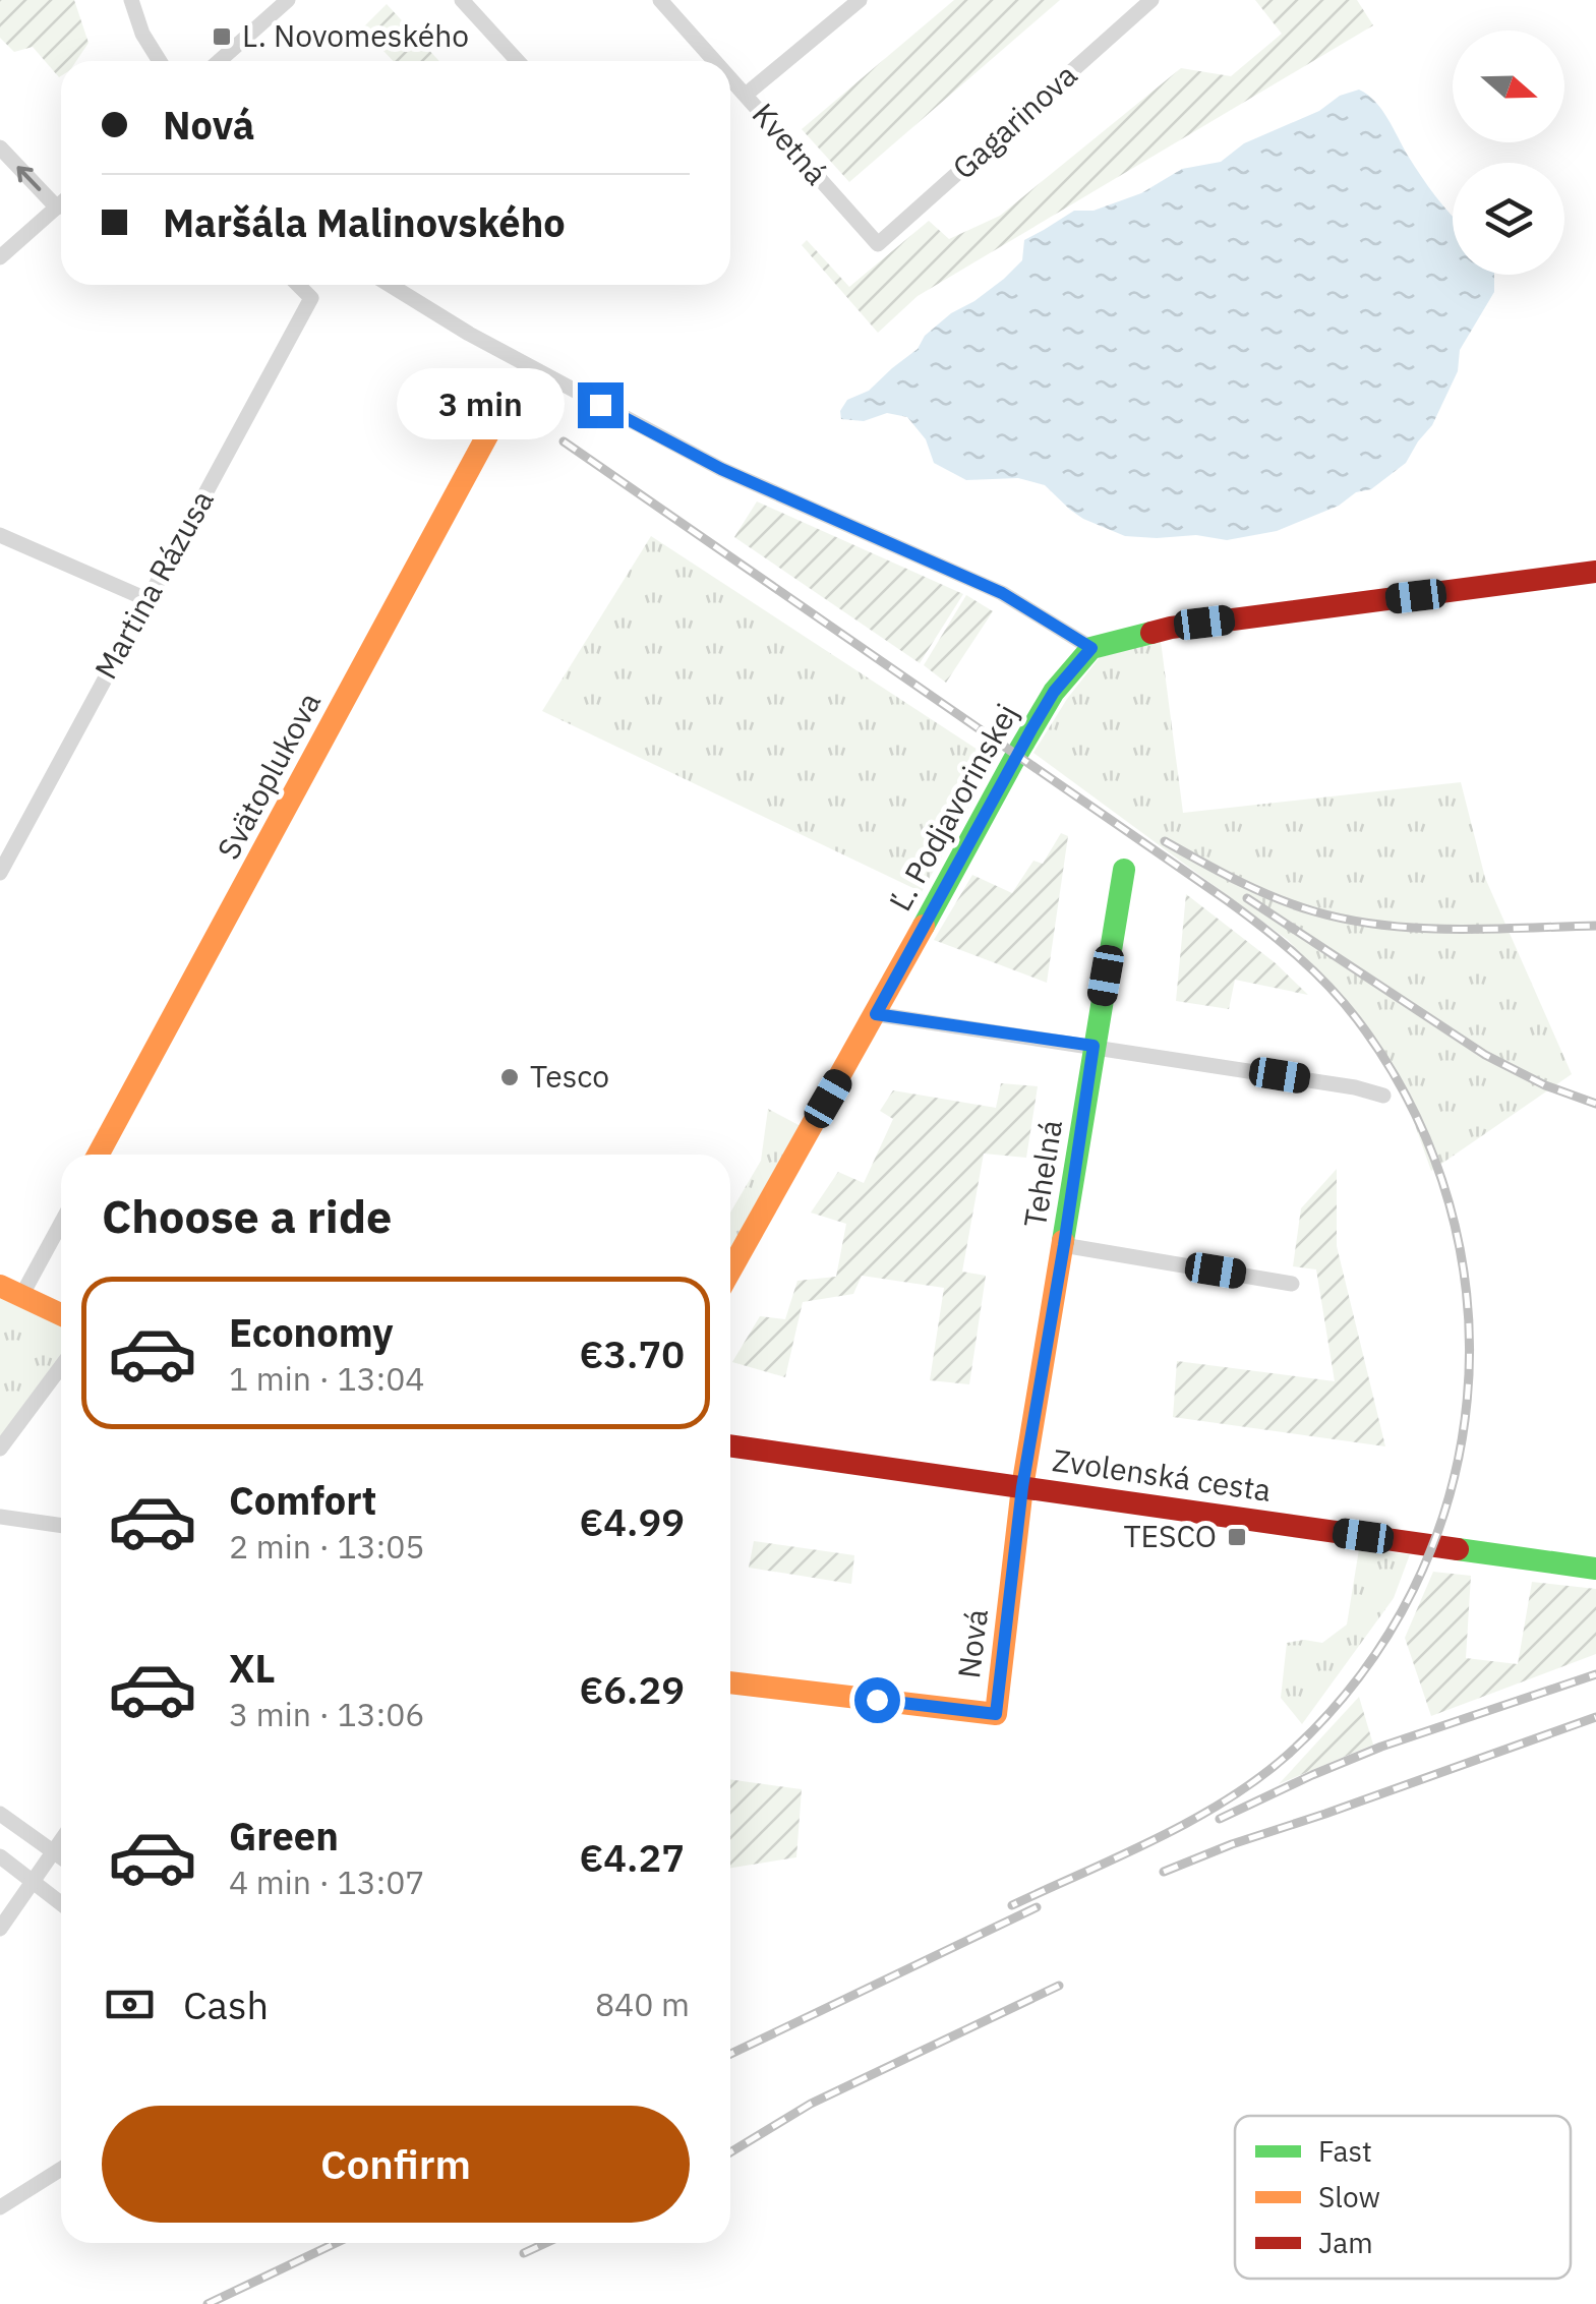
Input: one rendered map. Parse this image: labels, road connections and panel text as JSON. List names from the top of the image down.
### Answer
{
  "streets": {
    "street": [
      "Gagarinova",
      "Kvetná",
      "Martina Rázusa",
      "Svätoplukova",
      "Ľ. Podjavorinskej",
      "Tehelná",
      "Zvolenská cesta",
      "Nová"
    ]
  },
  "crossings": [
    ["Gagarinova", "Kvetná"],
    ["Tehelná", "Zvolenská cesta"],
    ["Tehelná", "Nová"],
    ["Zvolenská cesta", "Nová"]
  ],
  "places": {
    "transit": ["L. Novomeského", "TESCO"],
    "other": ["Tesco"]
  },
  "legend": ["Fast", "Slow", "Jam"],
  "north": "right",
  "page": {
    "banner": ["Nová", "Maršála Malinovského"],
    "bubble": "3 min",
    "heading": "Choose a ride",
    "list": [
      {
        "name": "Economy",
        "note": "1 min · 13:04",
        "value": "€3.70"
      },
      {
        "name": "Comfort",
        "note": "2 min · 13:05",
        "value": "€4.99"
      },
      {
        "name": "XL",
        "note": "3 min · 13:06",
        "value": "€6.29"
      },
      {
        "name": "Green",
        "note": "4 min · 13:07",
        "value": "€4.27"
      }
    ],
    "pay": ["Cash", "840 m"],
    "buttons": "Confirm"
  }
}
